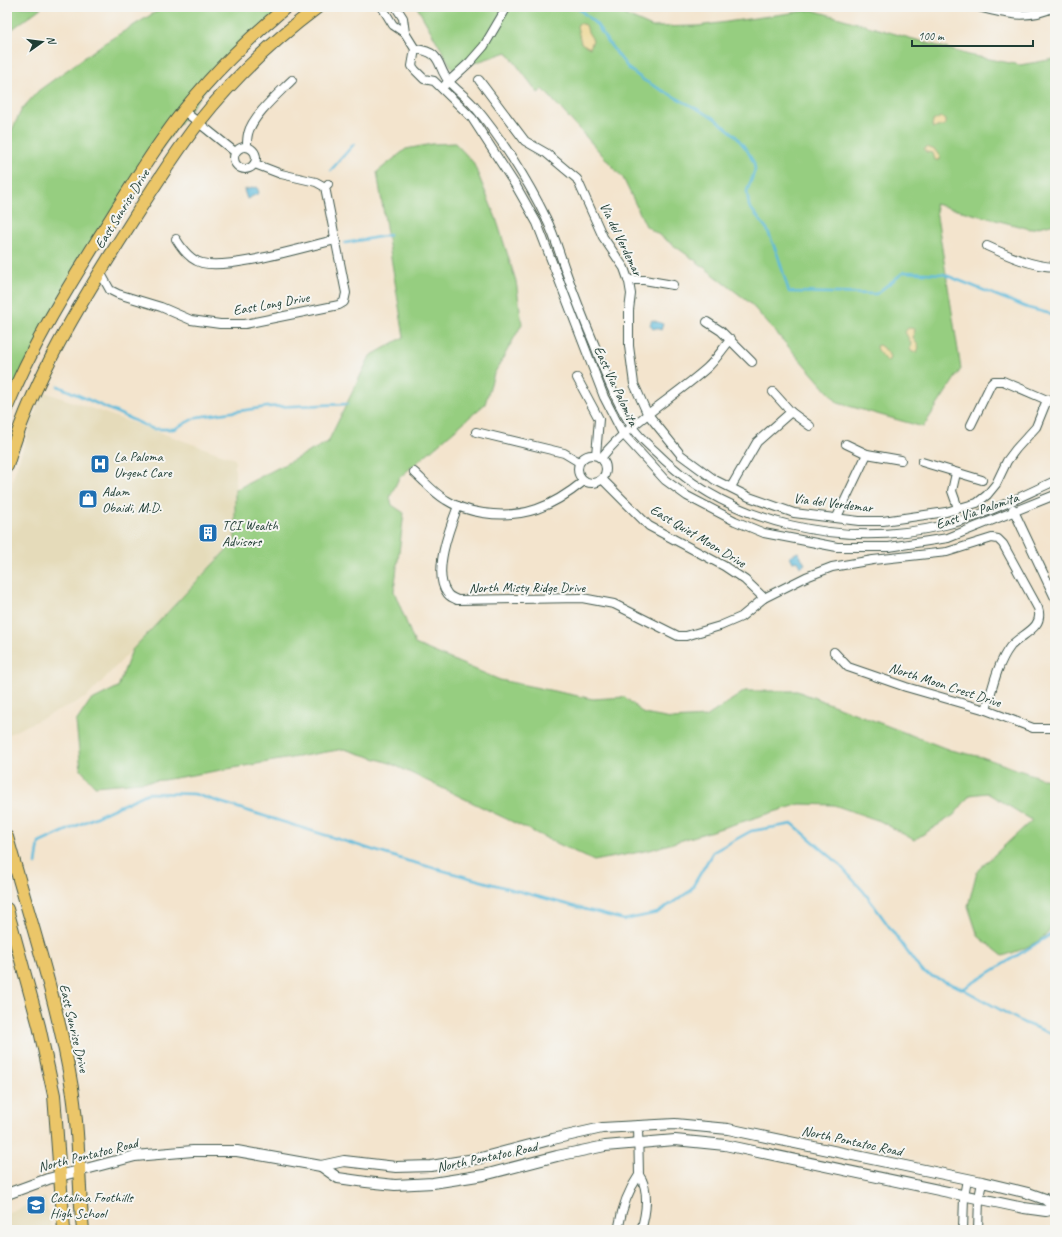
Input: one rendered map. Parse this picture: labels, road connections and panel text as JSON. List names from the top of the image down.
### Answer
{
  "streets": {
    "main road": ["East Sunrise Drive"],
    "street": [
      "Via del Verdemar",
      "East Long Drive",
      "East Via Palomita",
      "East Quiet Moon Drive",
      "North Misty Ridge Drive",
      "North Moon Crest Drive",
      "North Pontatoc Road"
    ]
  },
  "crossings": [
    ["East Sunrise Drive", "East Long Drive"],
    ["East Sunrise Drive", "North Pontatoc Road"],
    ["East Quiet Moon Drive", "North Misty Ridge Drive"],
    ["North Misty Ridge Drive", "North Moon Crest Drive"]
  ],
  "places": {
    "hospital": ["La Paloma Urgent Care"],
    "shop": ["Adam Obaidi, M.D."],
    "building": ["TCI Wealth Advisors"],
    "school or university": ["Catalina Foothills High School"]
  },
  "scale_bar": "100 m",
  "north": "right"
}
